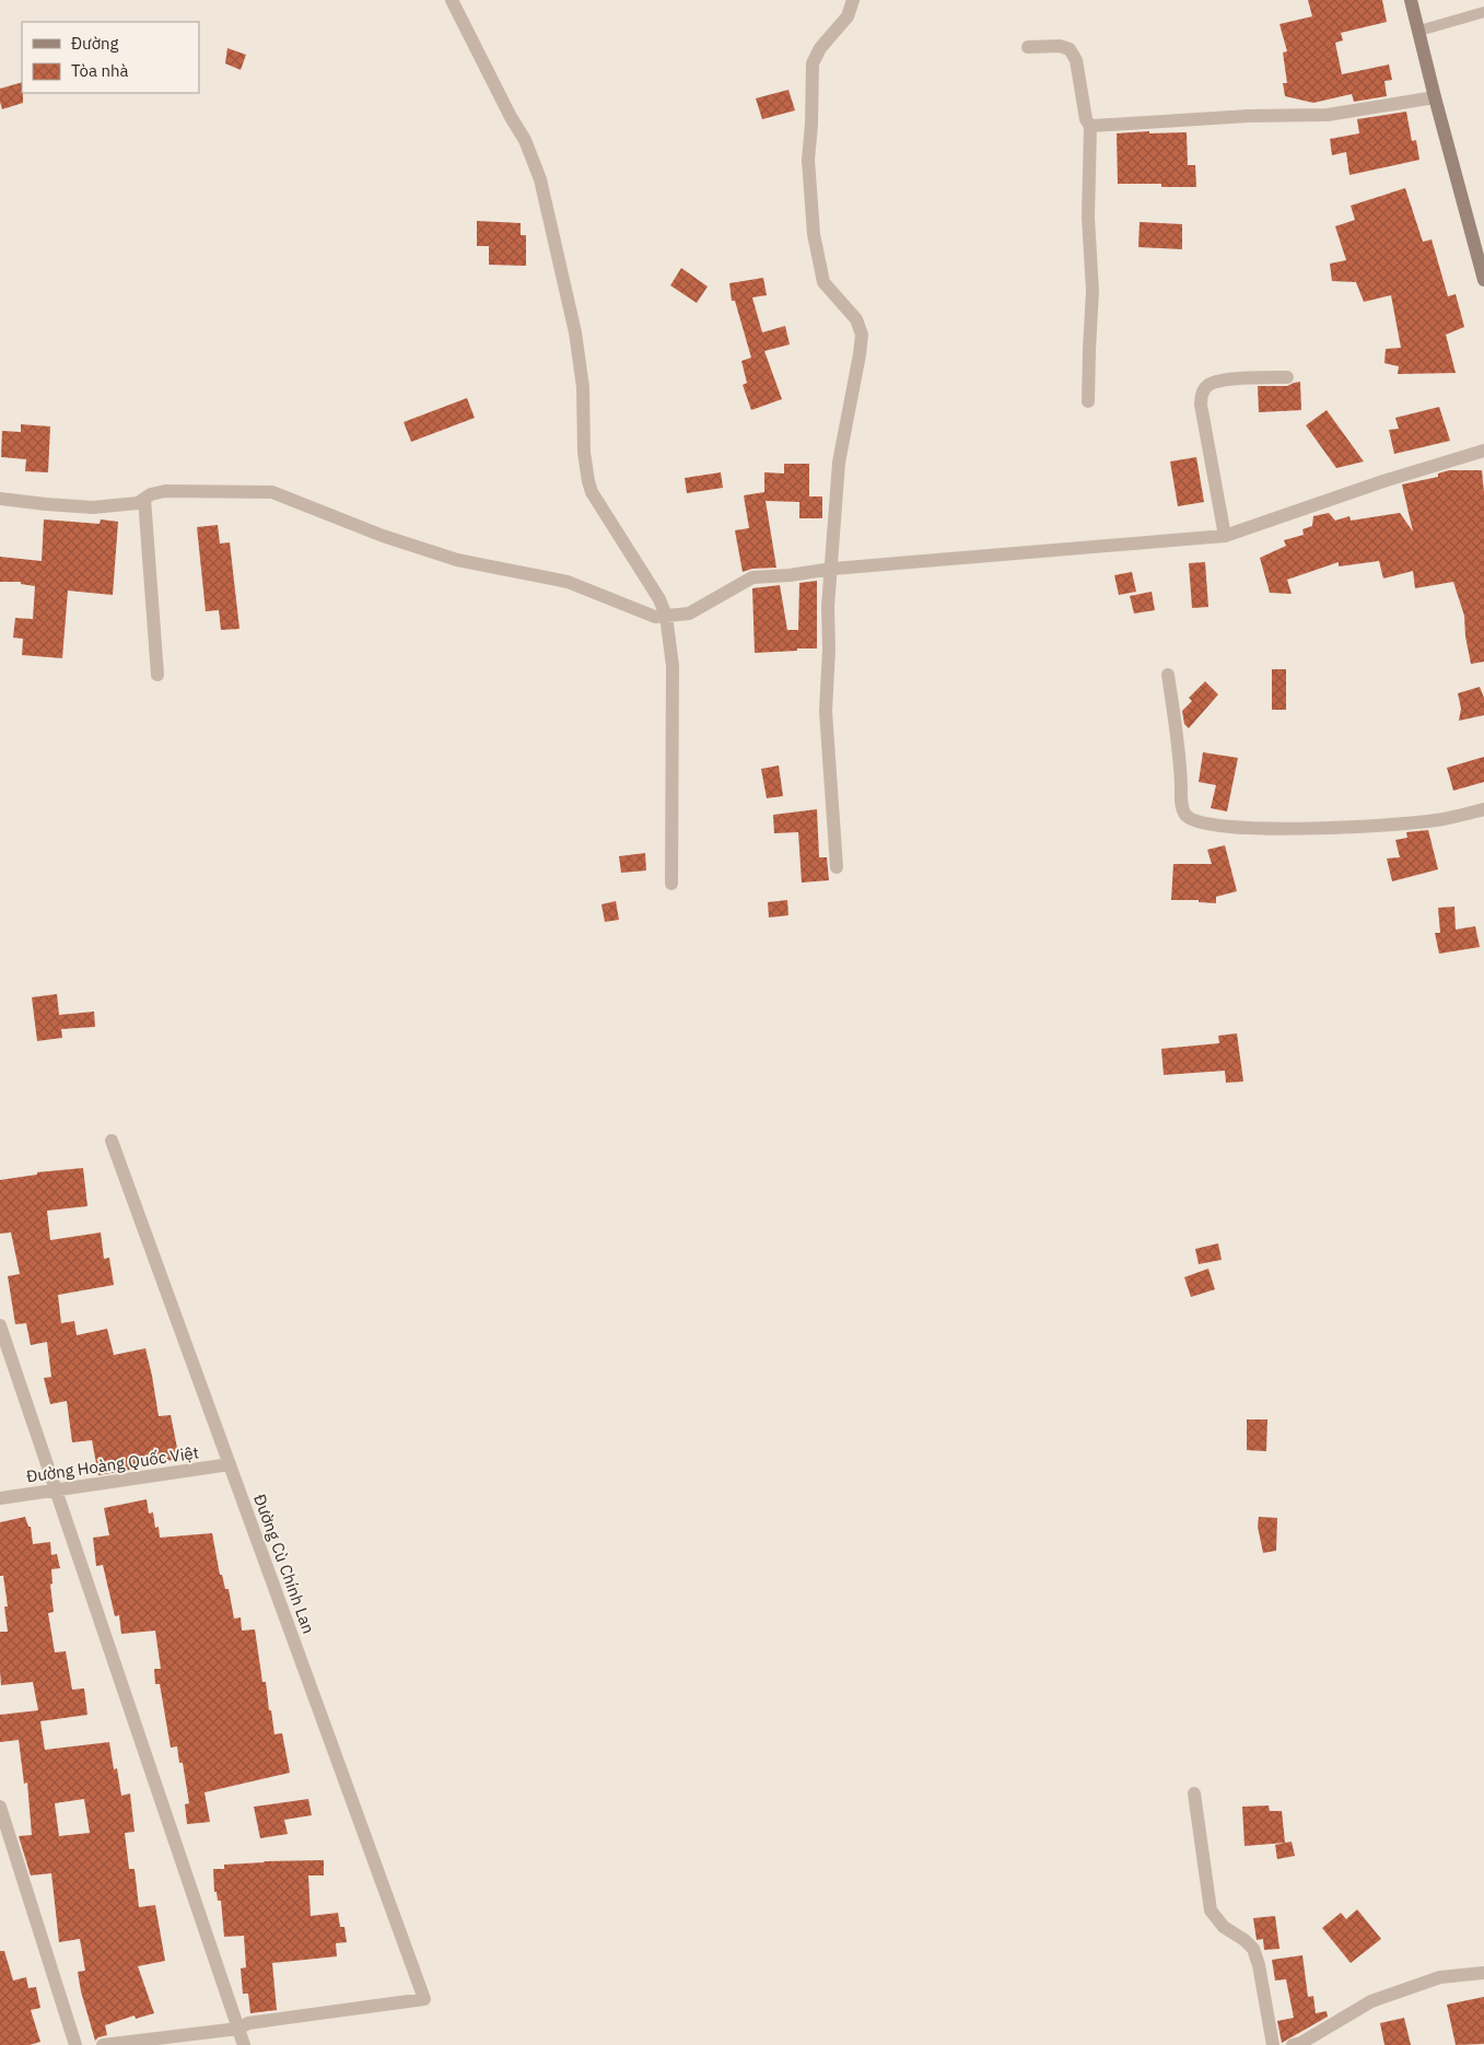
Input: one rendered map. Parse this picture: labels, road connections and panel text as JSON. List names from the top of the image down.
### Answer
{
  "streets": {
    "street": ["Đường Hoàng Quốc Việt", "Đường Cù Chính Lan"]
  },
  "crossings": [
    ["Đường Hoàng Quốc Việt", "Đường Cù Chính Lan"]
  ],
  "legend": ["Đường", "Tòa nhà"]
}
